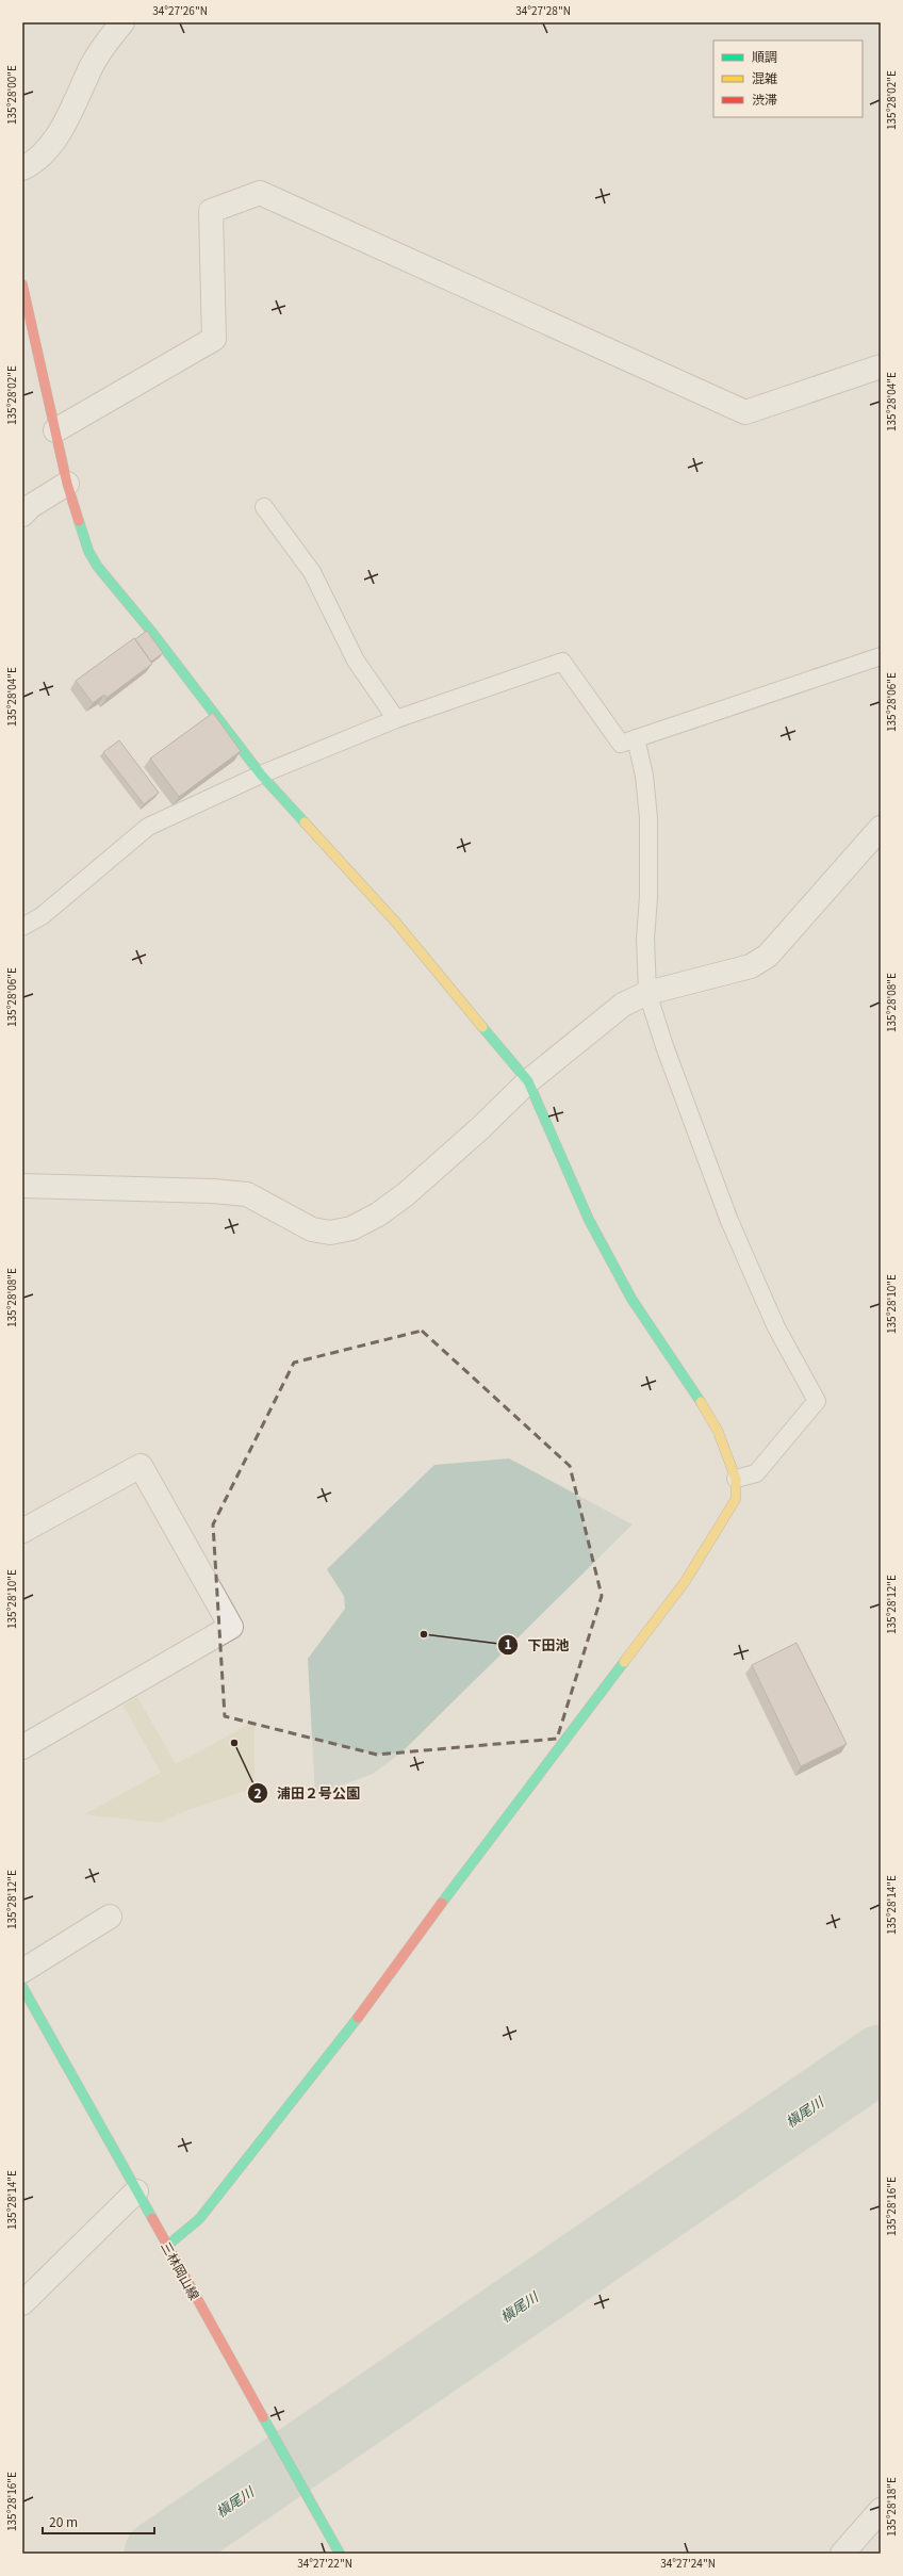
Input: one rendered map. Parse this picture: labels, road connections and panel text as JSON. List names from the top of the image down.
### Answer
{
  "streets": {
    "street": ["三林岡山線"]
  },
  "water": ["槇尾川"],
  "places": ["下田池", "浦田２号公園"],
  "legend": ["順調", "混雑", "渋滞"],
  "scale_bar": "20 m",
  "coordinates": [
    "34°27'26\"N",
    "34°27'28\"N",
    "135°28'00\"E",
    "135°28'02\"E",
    "135°28'04\"E",
    "135°28'06\"E",
    "135°28'08\"E",
    "135°28'10\"E",
    "135°28'12\"E",
    "135°28'14\"E",
    "135°28'16\"E",
    "135°28'18\"E",
    "34°27'22\"N",
    "34°27'24\"N"
  ]
}
